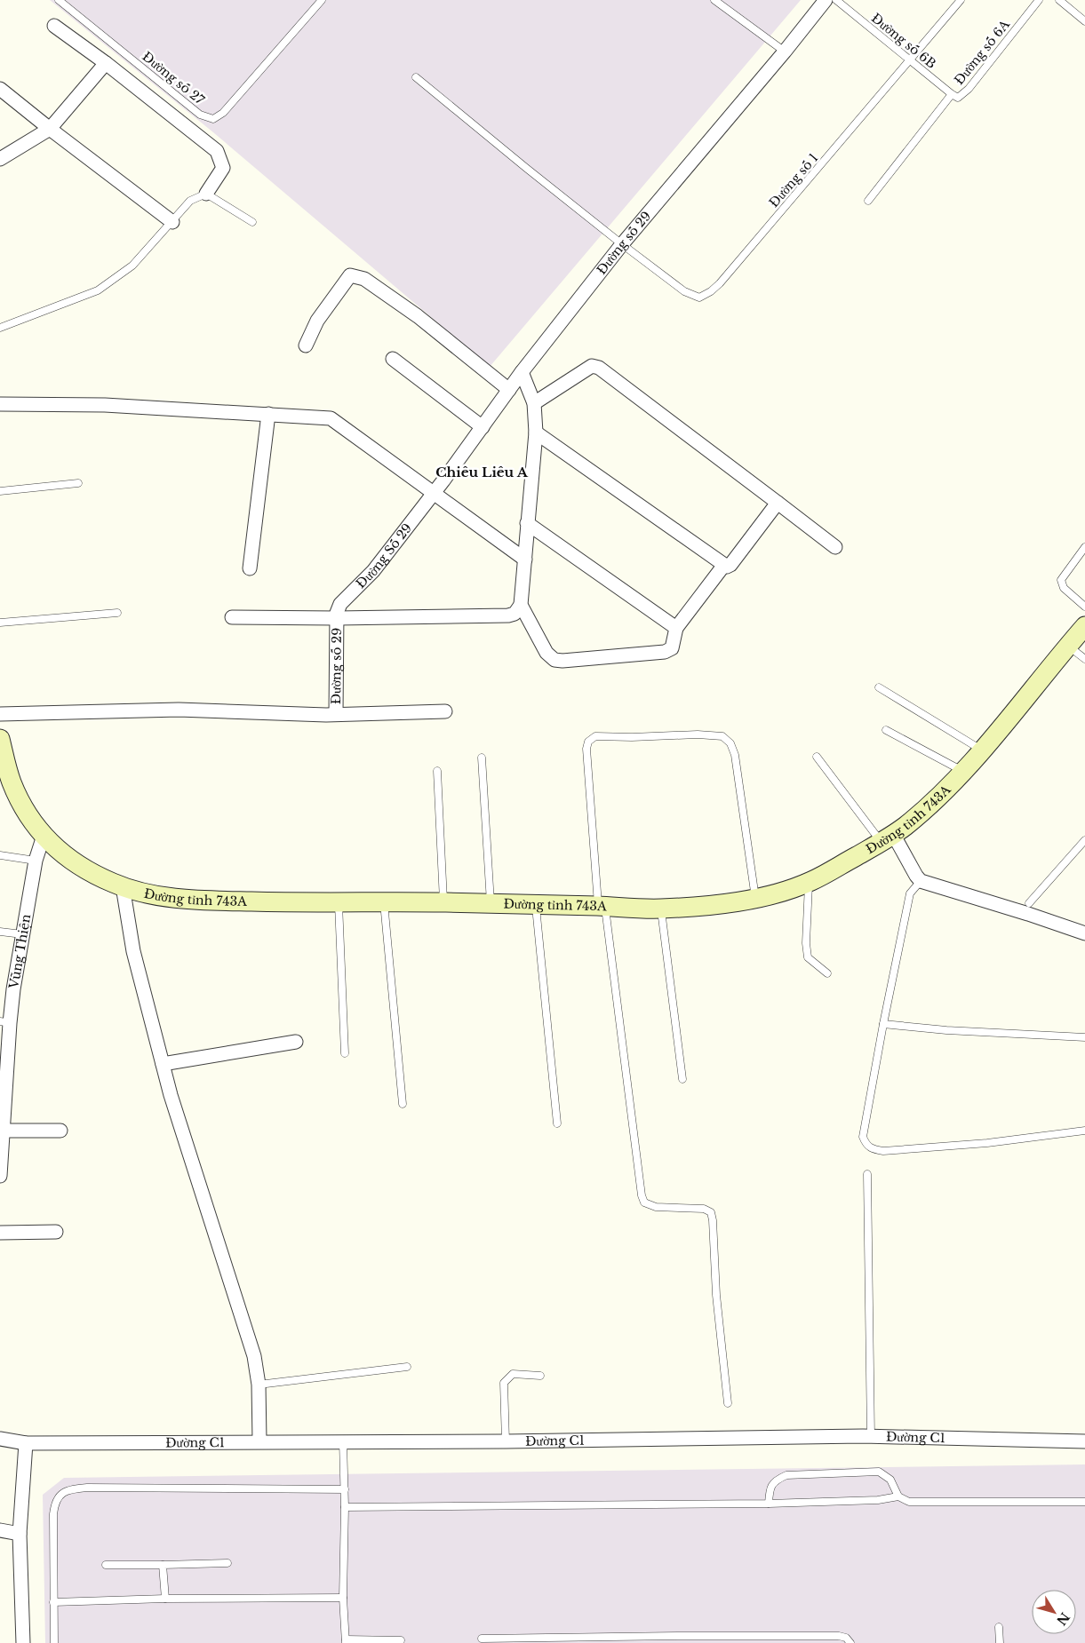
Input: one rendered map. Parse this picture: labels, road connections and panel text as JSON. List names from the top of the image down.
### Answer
{
  "streets": {
    "main road": ["Đường tỉnh 743A"],
    "street": [
      "Đường số 29",
      "Đường Số 29",
      "Vũng Thiện",
      "Đường C1"
    ],
    "lane": [
      "Đường số 6B",
      "Đường số 6A",
      "Đường số 27",
      "Đường số 1"
    ]
  },
  "crossings": [
    ["Đường số 6B", "Đường số 6A"],
    ["Đường số 6B", "Đường số 1"],
    ["Đường số 1", "Đường số 29"],
    ["Đường số 29", "Đường Số 29"],
    ["Đường tỉnh 743A", "Vũng Thiện"]
  ],
  "districts": ["Chiêu Liêu A"],
  "north": "bottom right"
}
